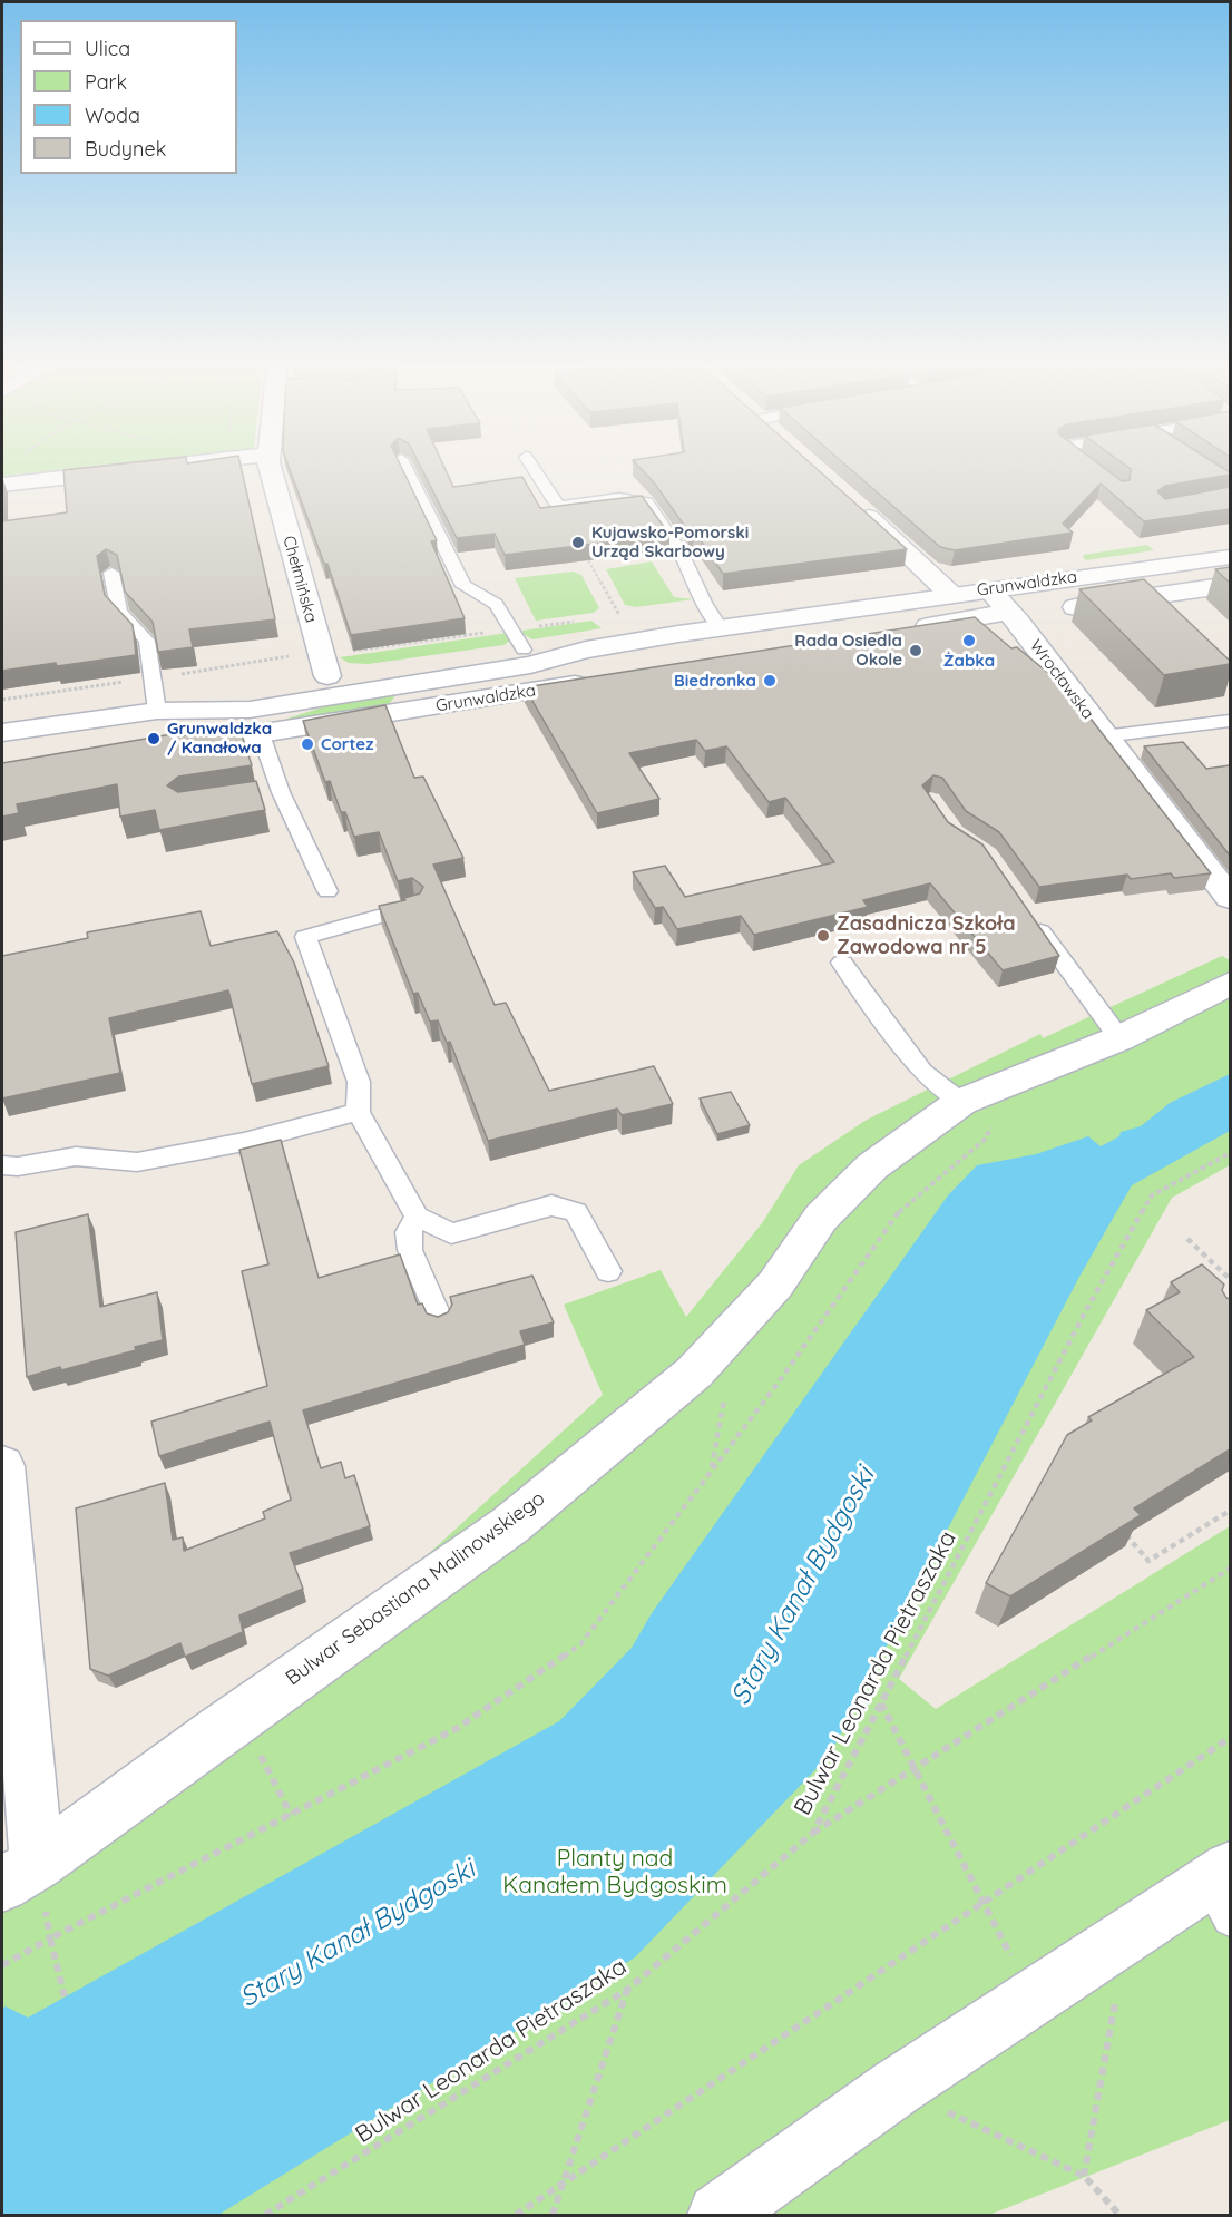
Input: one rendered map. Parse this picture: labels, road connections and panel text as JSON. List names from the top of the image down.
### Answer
{
  "streets": {
    "street": [
      "Chełmińska",
      "Grunwaldzka",
      "Wrocławska",
      "Bulwar Sebastiana Malinowskiego"
    ],
    "path": ["Bulwar Leonarda Pietraszaka"]
  },
  "crossings": [
    ["Chełmińska", "Grunwaldzka"],
    ["Grunwaldzka", "Wrocławska"]
  ],
  "water": ["Stary Kanał Bydgoski"],
  "parks": ["Planty nad Kanałem Bydgoskim"],
  "places": [
    "Kujawsko-Pomorski Urząd Skarbowy",
    "Żabka",
    "Rada Osiedla Okole",
    "Biedronka",
    "Grunwaldzka / Kanałowa",
    "Cortez",
    "Zasadnicza Szkoła Zawodowa nr 5"
  ],
  "legend": [
    "Ulica",
    "Park",
    "Woda",
    "Budynek"
  ]
}
